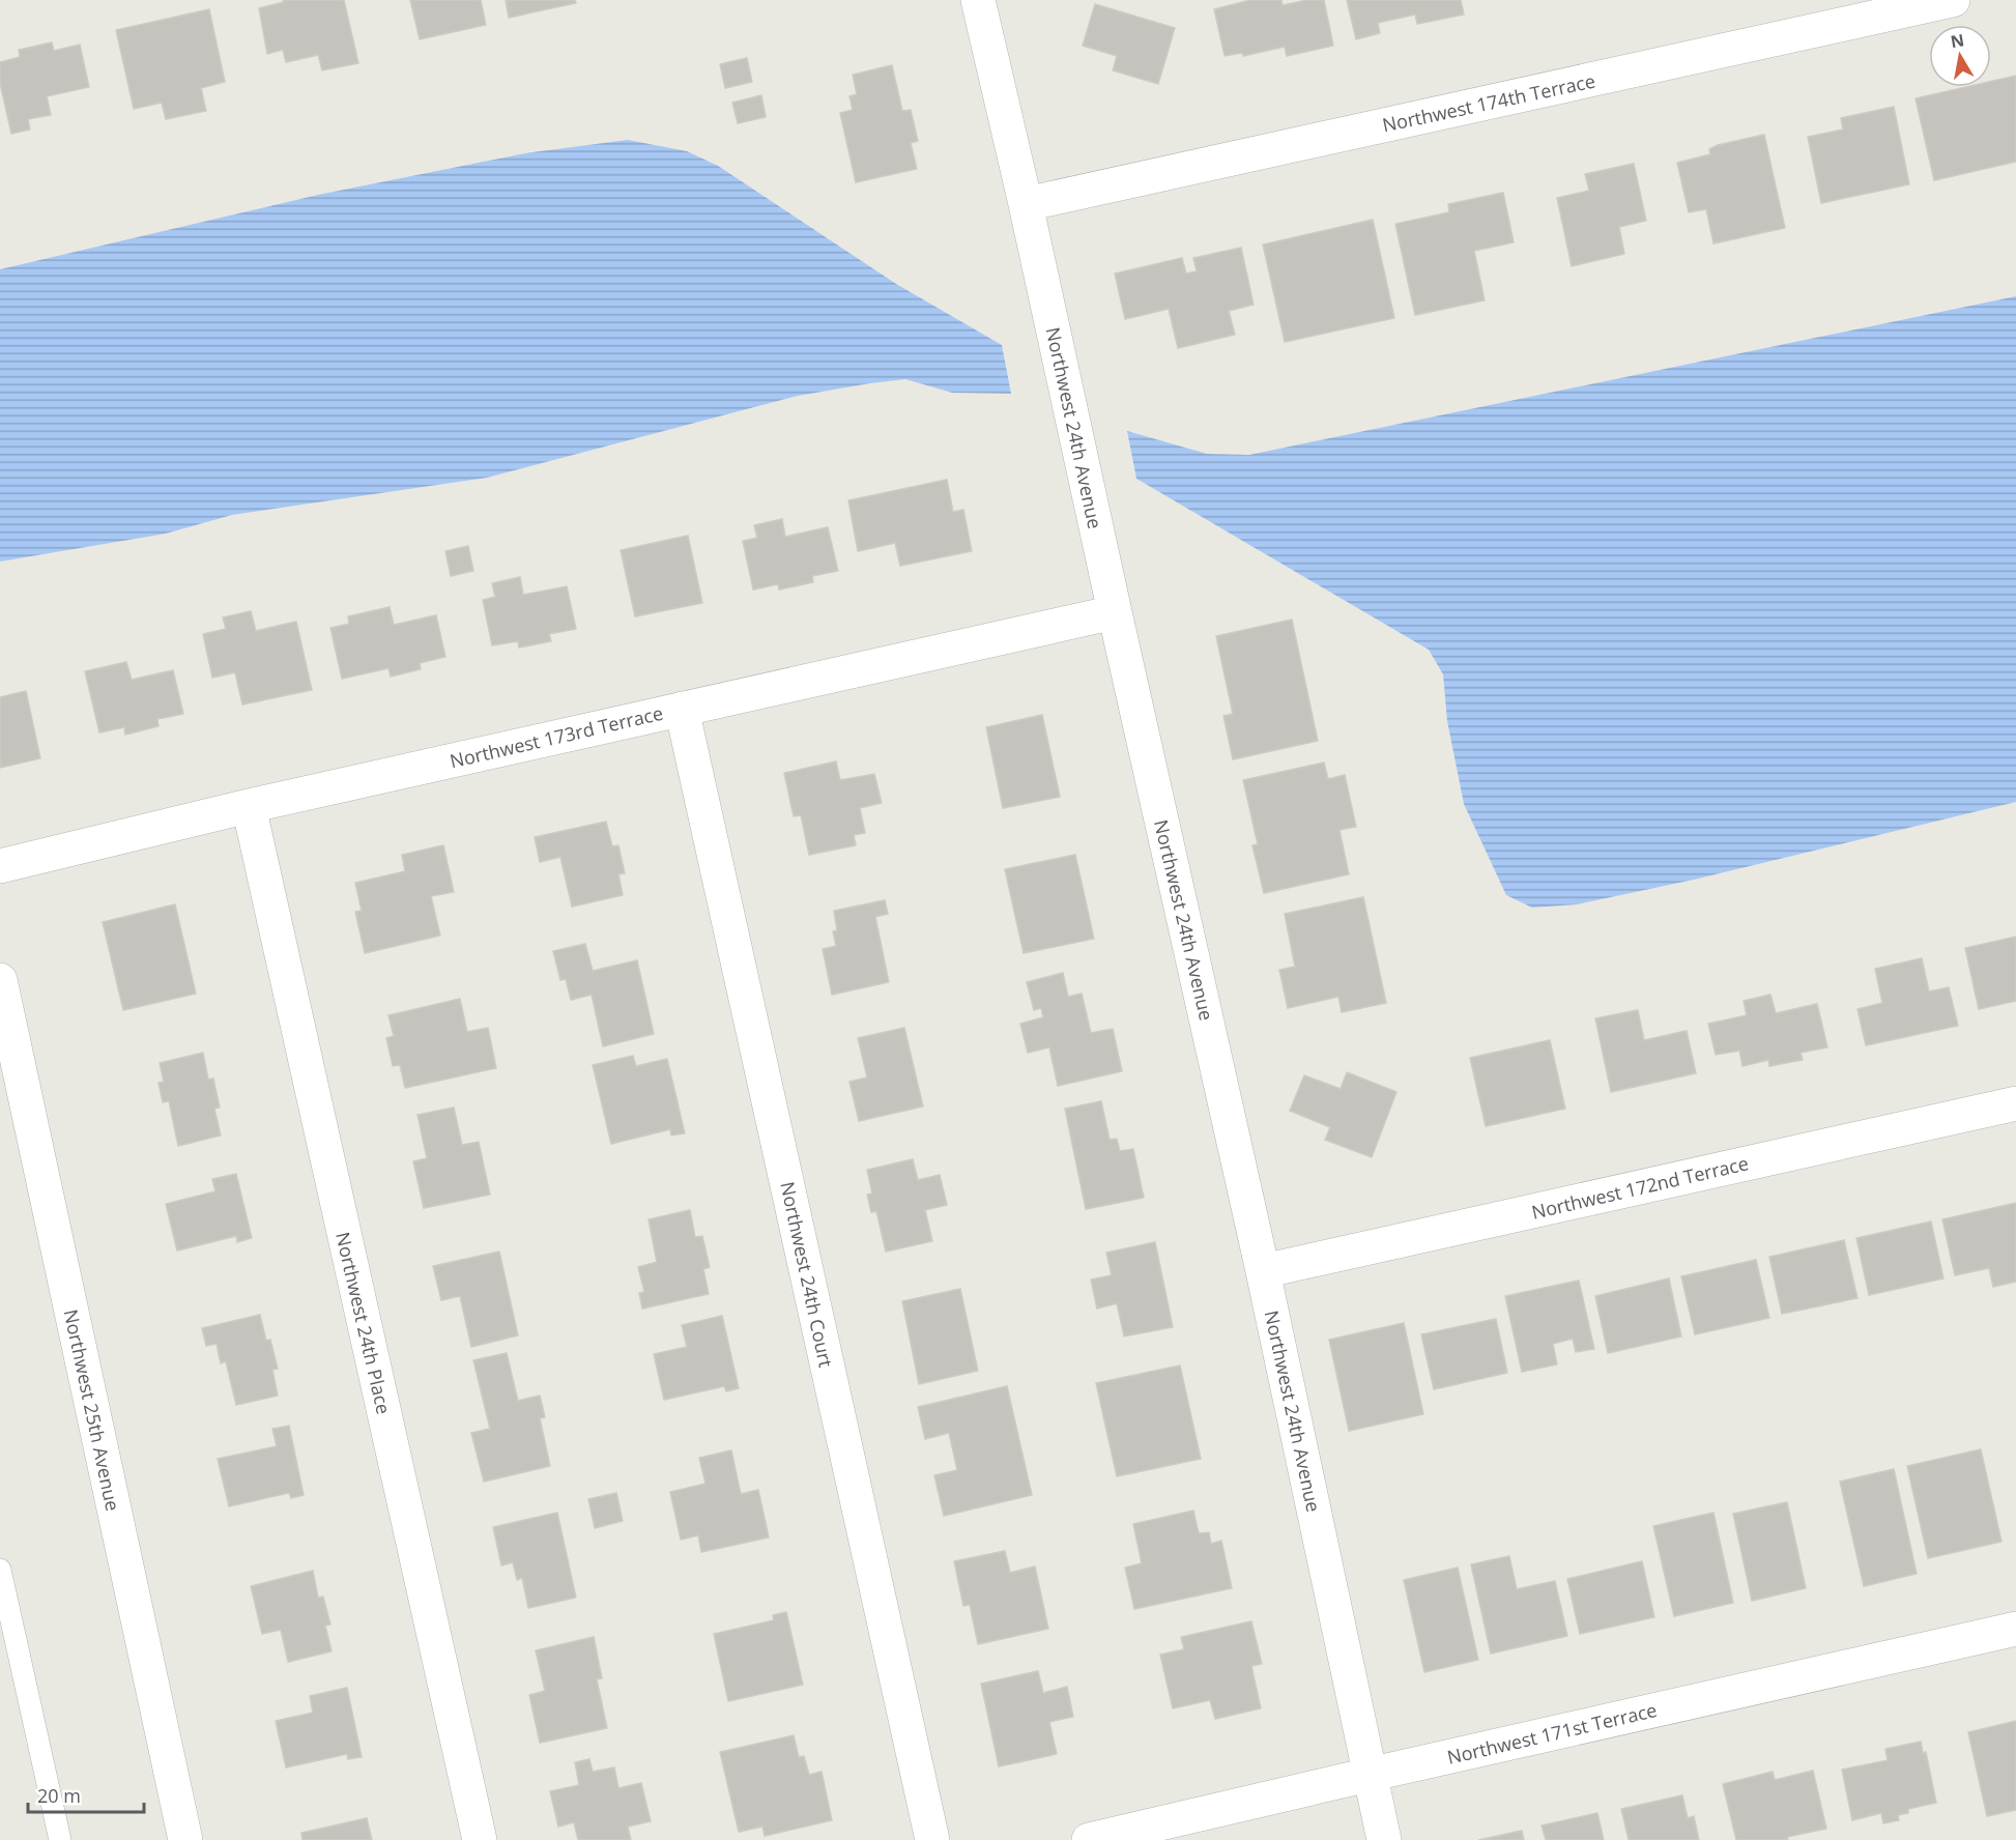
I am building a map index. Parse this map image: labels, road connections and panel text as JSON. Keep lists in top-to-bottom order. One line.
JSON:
{"streets":{"street":["Northwest 174th Terrace","Northwest 24th Avenue","Northwest 173rd Terrace","Northwest 172nd Terrace","Northwest 24th Court","Northwest 24th Place","Northwest 25th Avenue","Northwest 171st Terrace"]},"crossings":[["Northwest 174th Terrace","Northwest 24th Avenue"],["Northwest 24th Avenue","Northwest 173rd Terrace"],["Northwest 24th Avenue","Northwest 172nd Terrace"],["Northwest 24th Avenue","Northwest 171st Terrace"],["Northwest 173rd Terrace","Northwest 24th Court"],["Northwest 173rd Terrace","Northwest 24th Place"]],"scale_bar":"20 m","north":"top"}
